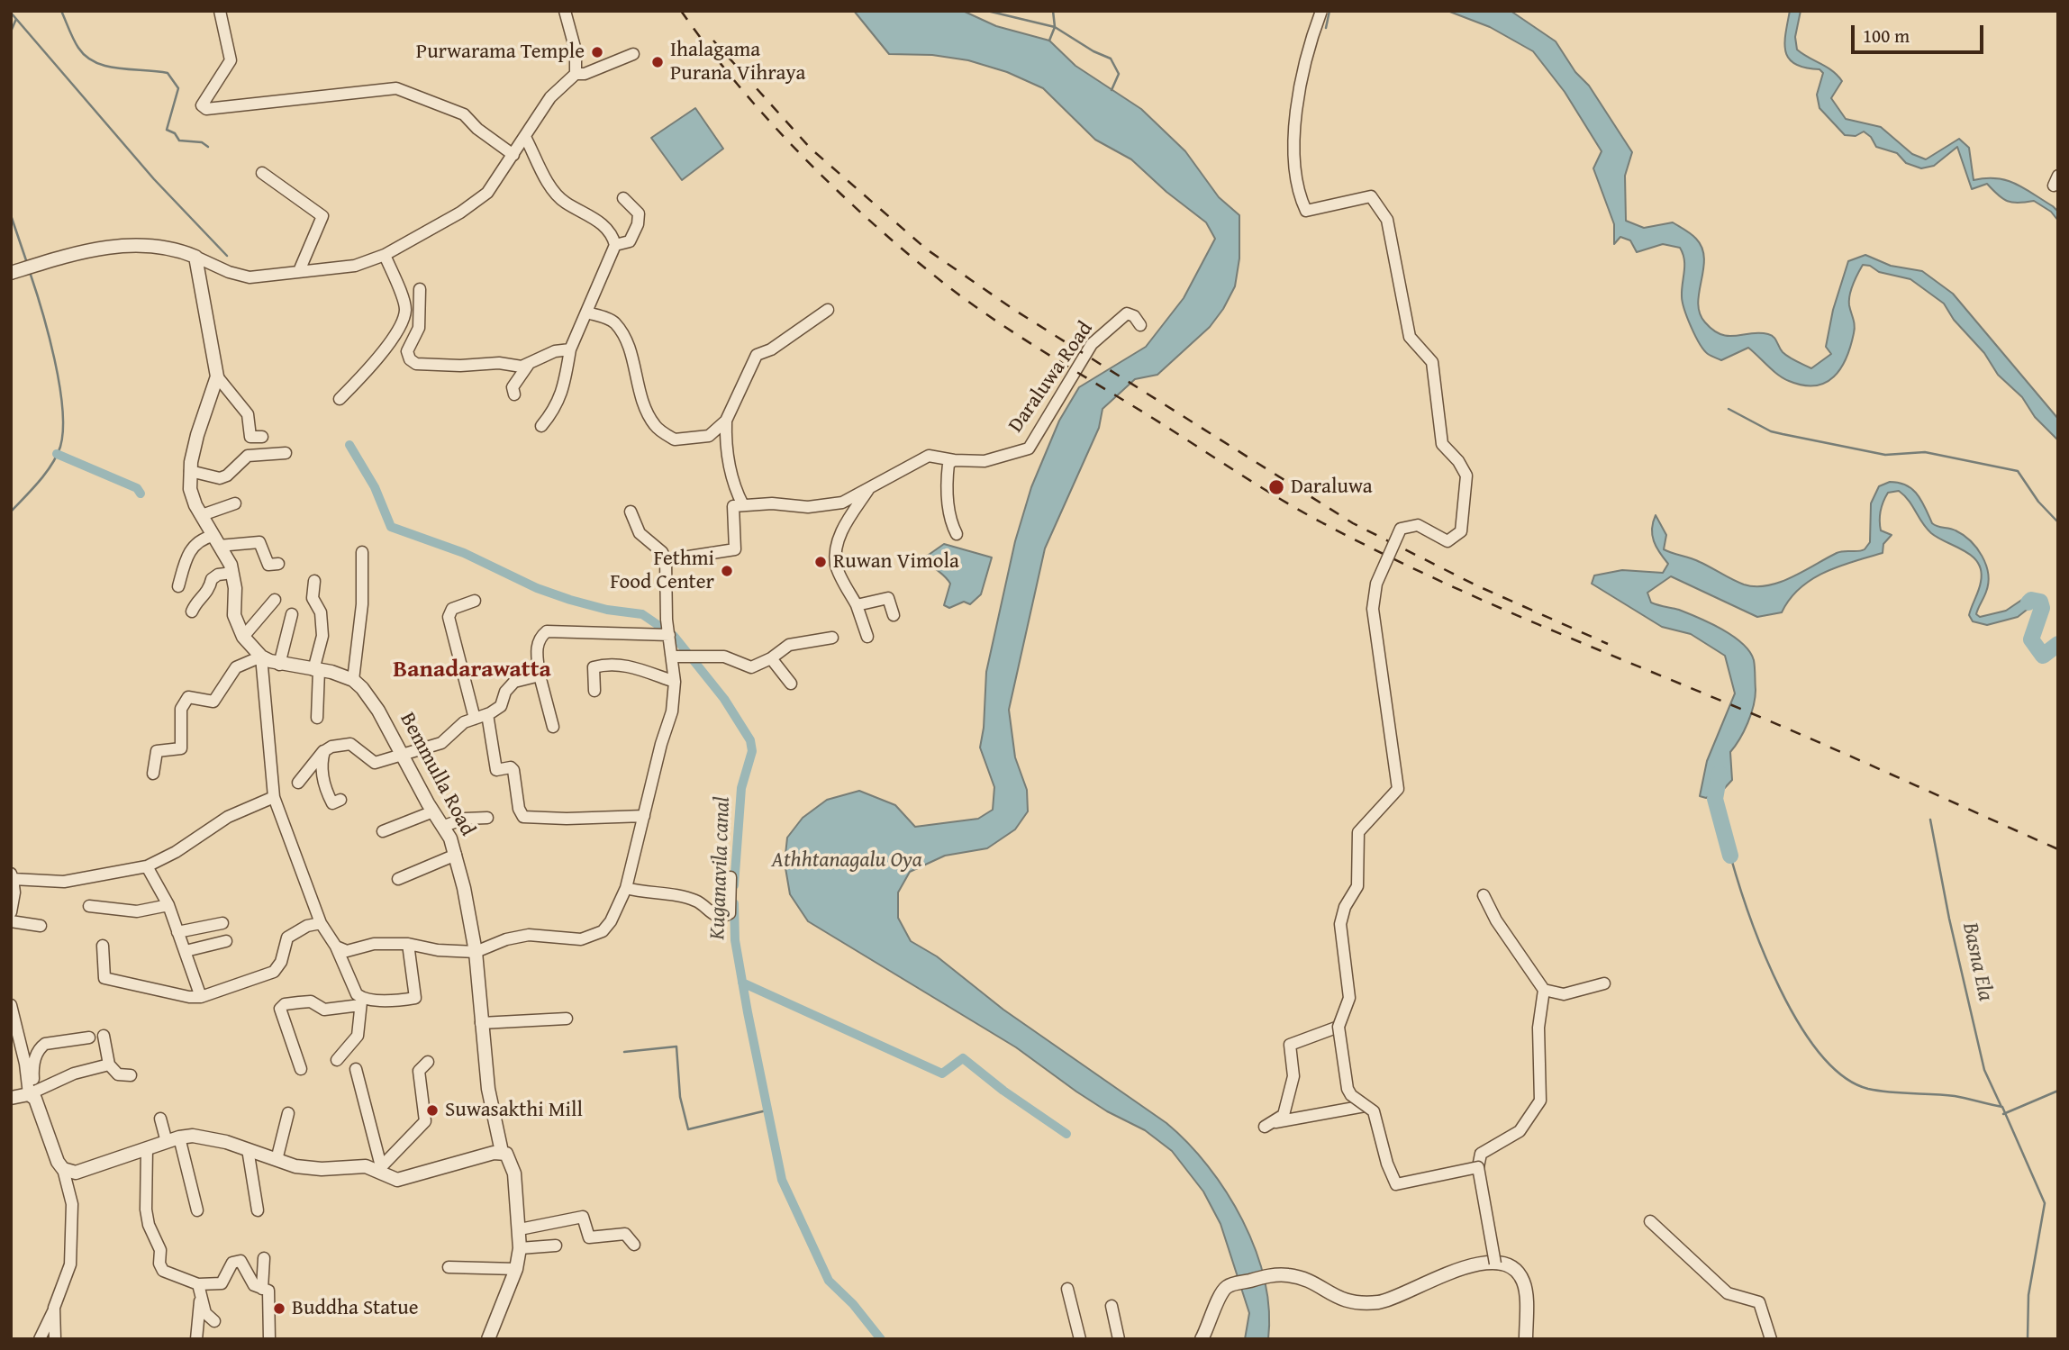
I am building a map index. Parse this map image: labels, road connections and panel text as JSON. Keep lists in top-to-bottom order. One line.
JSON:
{"streets":{"street":["Daraluwa Road","Bemmulla Road"]},"districts":["Banadarawatta"],"water":["Athhtanagalu Oya","Kuganavila canal","Basna Ela"],"places":["Purwarama Temple","Ihalagama Purana Vihraya","Daraluwa","Ruwan Vimola","Fethmi Food Center","Suwasakthi Mill","Buddha Statue"],"scale_bar":"100 m"}
